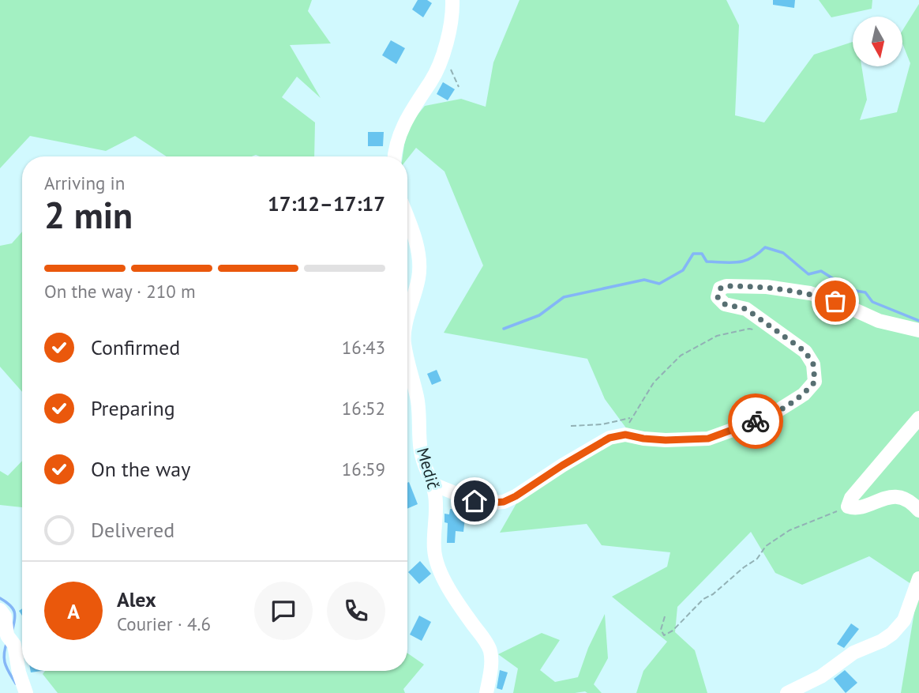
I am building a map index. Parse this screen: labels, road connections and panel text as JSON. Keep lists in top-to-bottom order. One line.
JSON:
{"streets":{"street":["Medič"]},"north":"bottom","page":{"heading":["2 min","Arriving in","17:12–17:17"],"panel":["Alex","Courier · 4.6"],"bar":"On the way · 210 m","list":[["Confirmed","16:43"],["Preparing","16:52"],["On the way","16:59"],"Delivered"],"round":"A"}}
